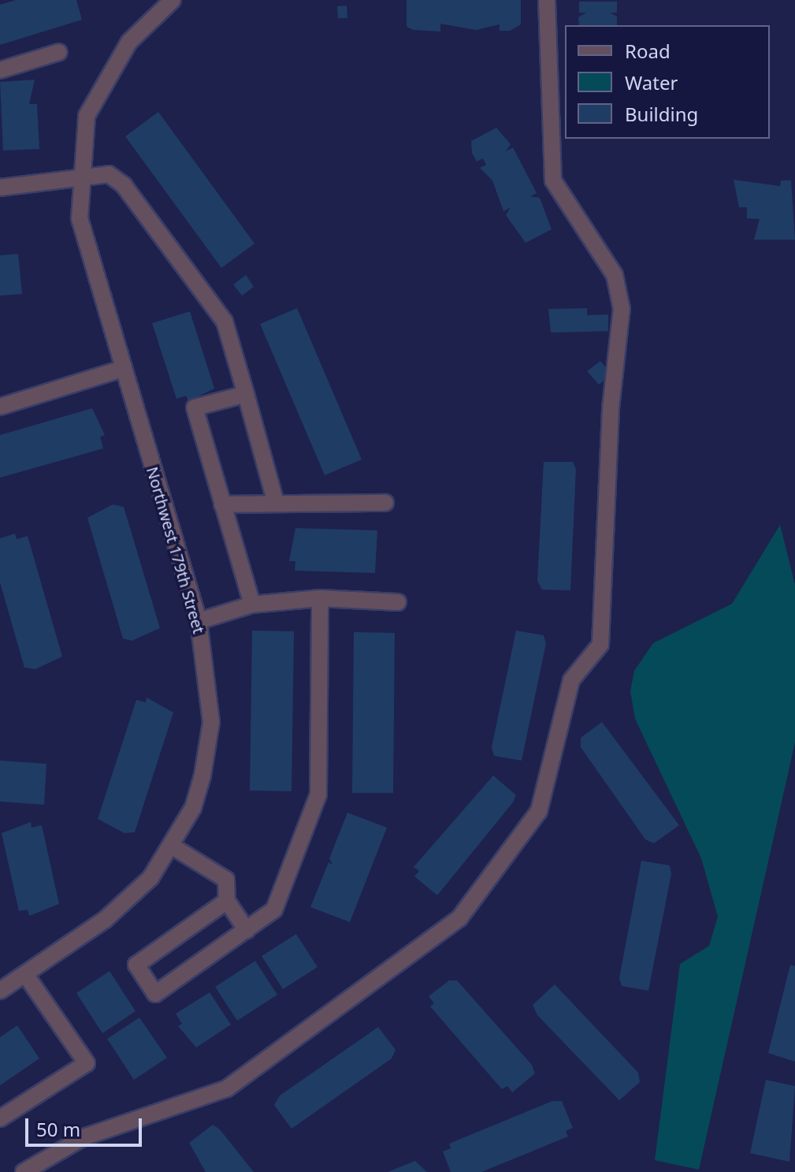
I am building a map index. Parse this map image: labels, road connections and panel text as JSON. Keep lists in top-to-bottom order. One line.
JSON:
{"streets":{"street":["Northwest 179th Street"]},"legend":["Road","Water","Building"],"scale_bar":"50 m"}
